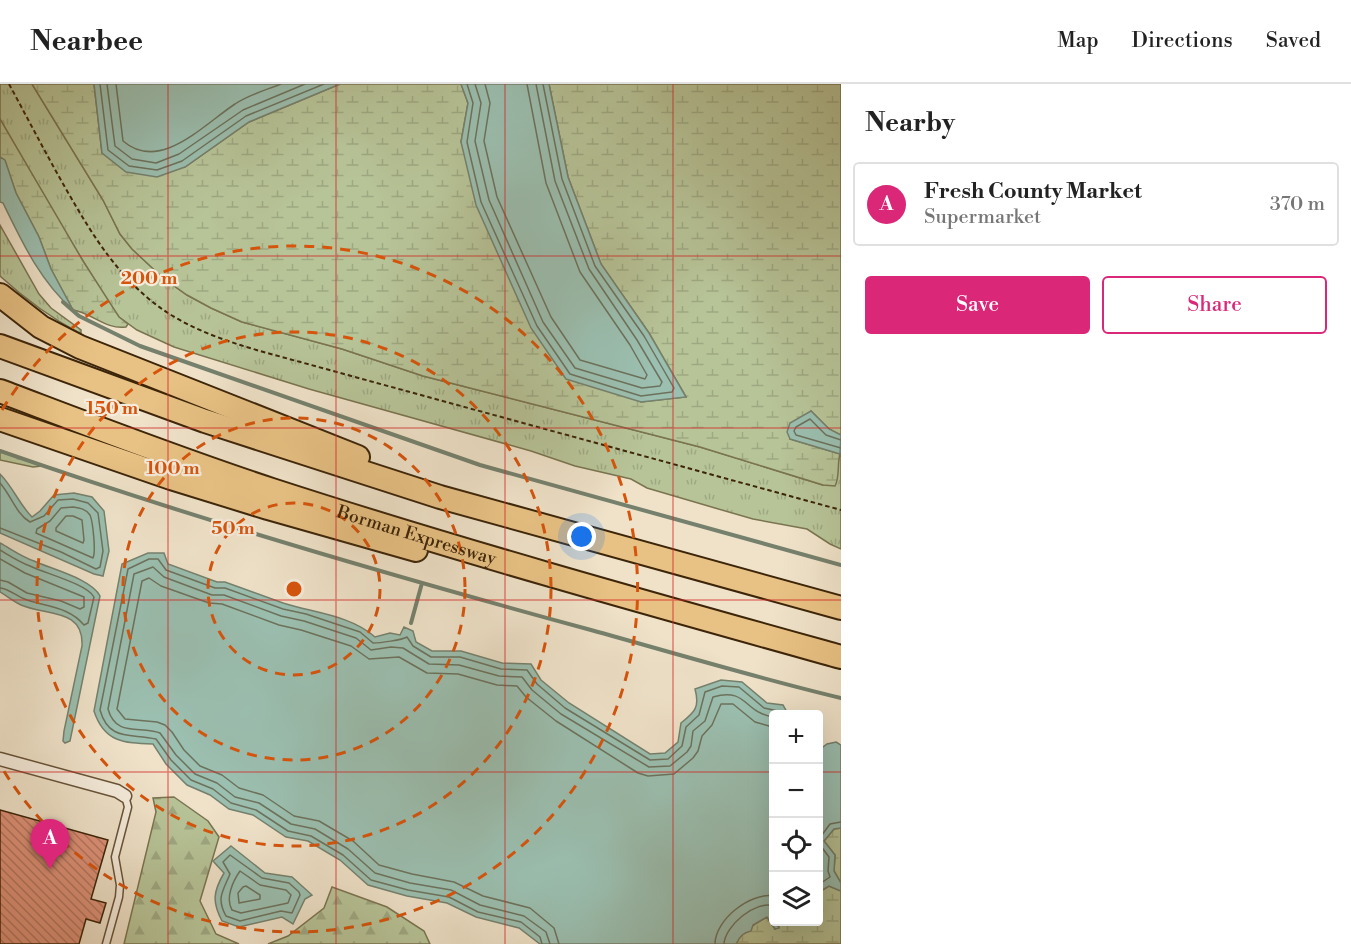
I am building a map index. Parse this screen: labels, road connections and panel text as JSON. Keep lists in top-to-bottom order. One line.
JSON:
{"streets":{"highway":["Borman Expressway"]},"page":{"header":"Nearbee","nav":["Map","Directions","Saved"],"heading":"Nearby","list":[{"mark":"A","name":"Fresh County Market","note":"Supermarket","value":"370 m"}],"buttons":["Save","Share"],"map_buttons":["+","−"],"pins":"A"},"rings":["200 m","150 m","100 m","50 m"]}
